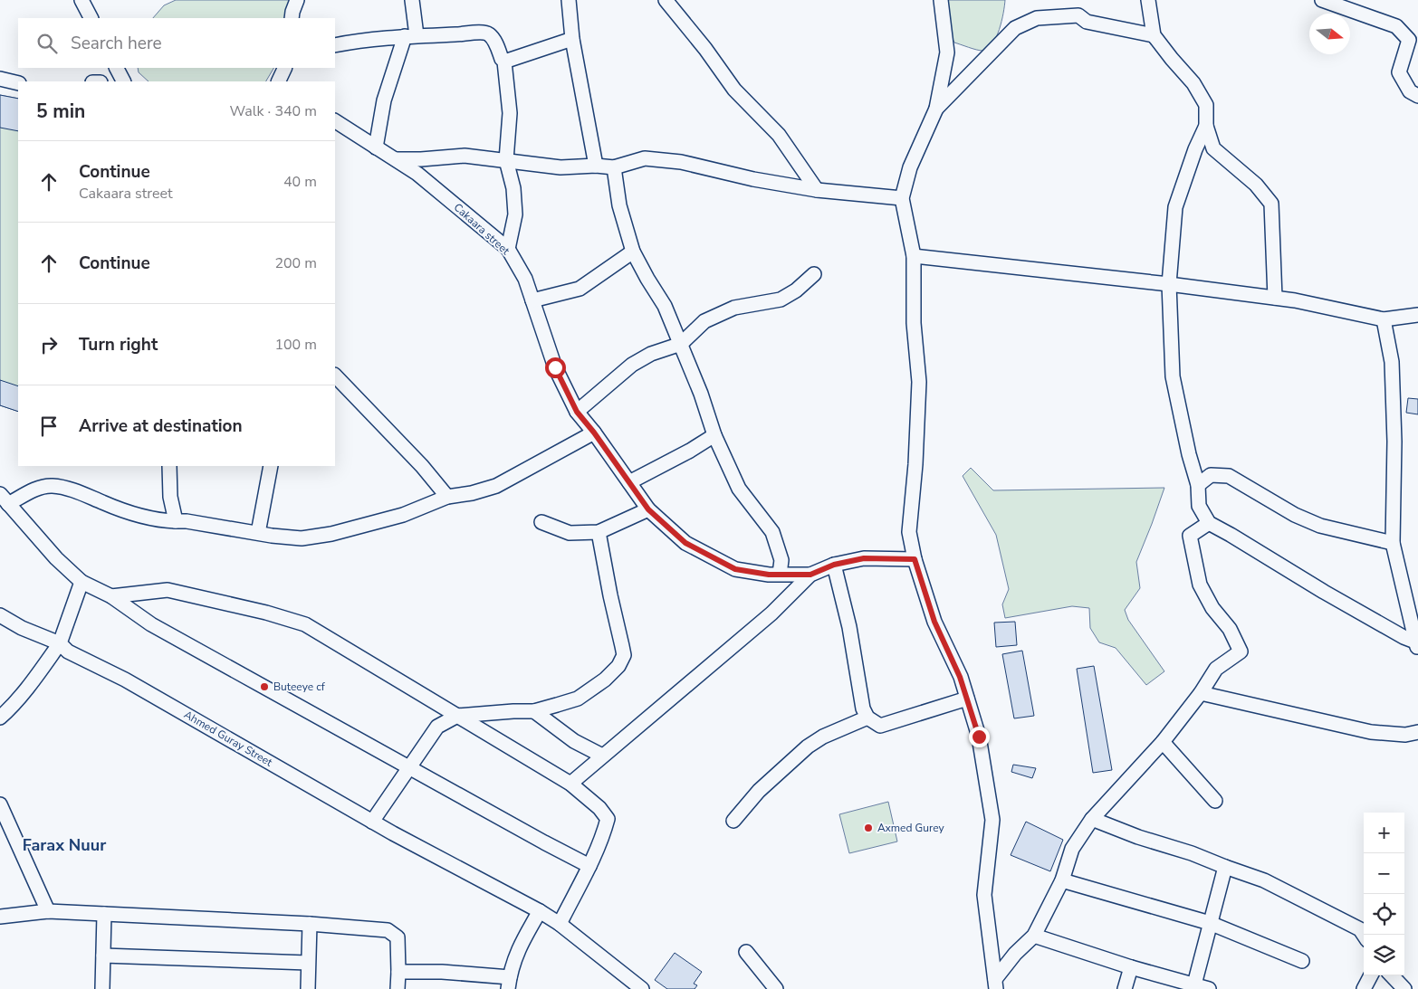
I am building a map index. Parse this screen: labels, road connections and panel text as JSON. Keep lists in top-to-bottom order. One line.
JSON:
{"streets":{"street":["Cakaara street","Ahmed Guray Street"]},"districts":["Farax Nuur"],"places":["Buteeye cf","Axmed Gurey"],"north":"right","page":{"search":"Search here","heading":["5 min","Walk · 340 m"],"list":[["Continue","Cakaara street","40 m"],["Continue","200 m"],["Turn right","100 m"],"Arrive at destination"],"map_buttons":["+","−"]}}
